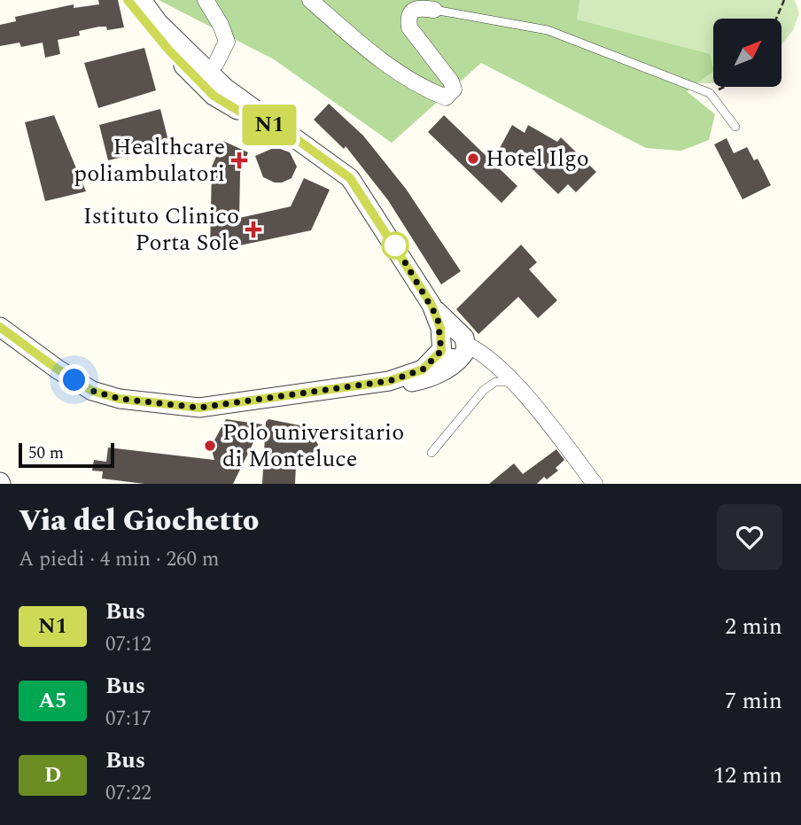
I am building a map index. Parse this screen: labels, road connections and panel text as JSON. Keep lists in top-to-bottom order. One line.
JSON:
{"places":{"other":["Hotel Ilgo","Polo universitario di Monteluce"],"health":["Healthcare poliambulatori","Istituto Clinico Porta Sole"]},"lines":["bus line N1"],"scale_bar":"50 m","north":"top right","page":{"on_map":"N1","scale":"50 m","heading":["Via del Giochetto","A piedi · 4 min · 260 m"],"list":[{"mark":"N1","name":"Bus","note":"07:12","value":"2 min"},{"mark":"A5","name":"Bus","note":"07:17","value":"7 min"},{"mark":"D","name":"Bus","note":"07:22","value":"12 min"}]}}
